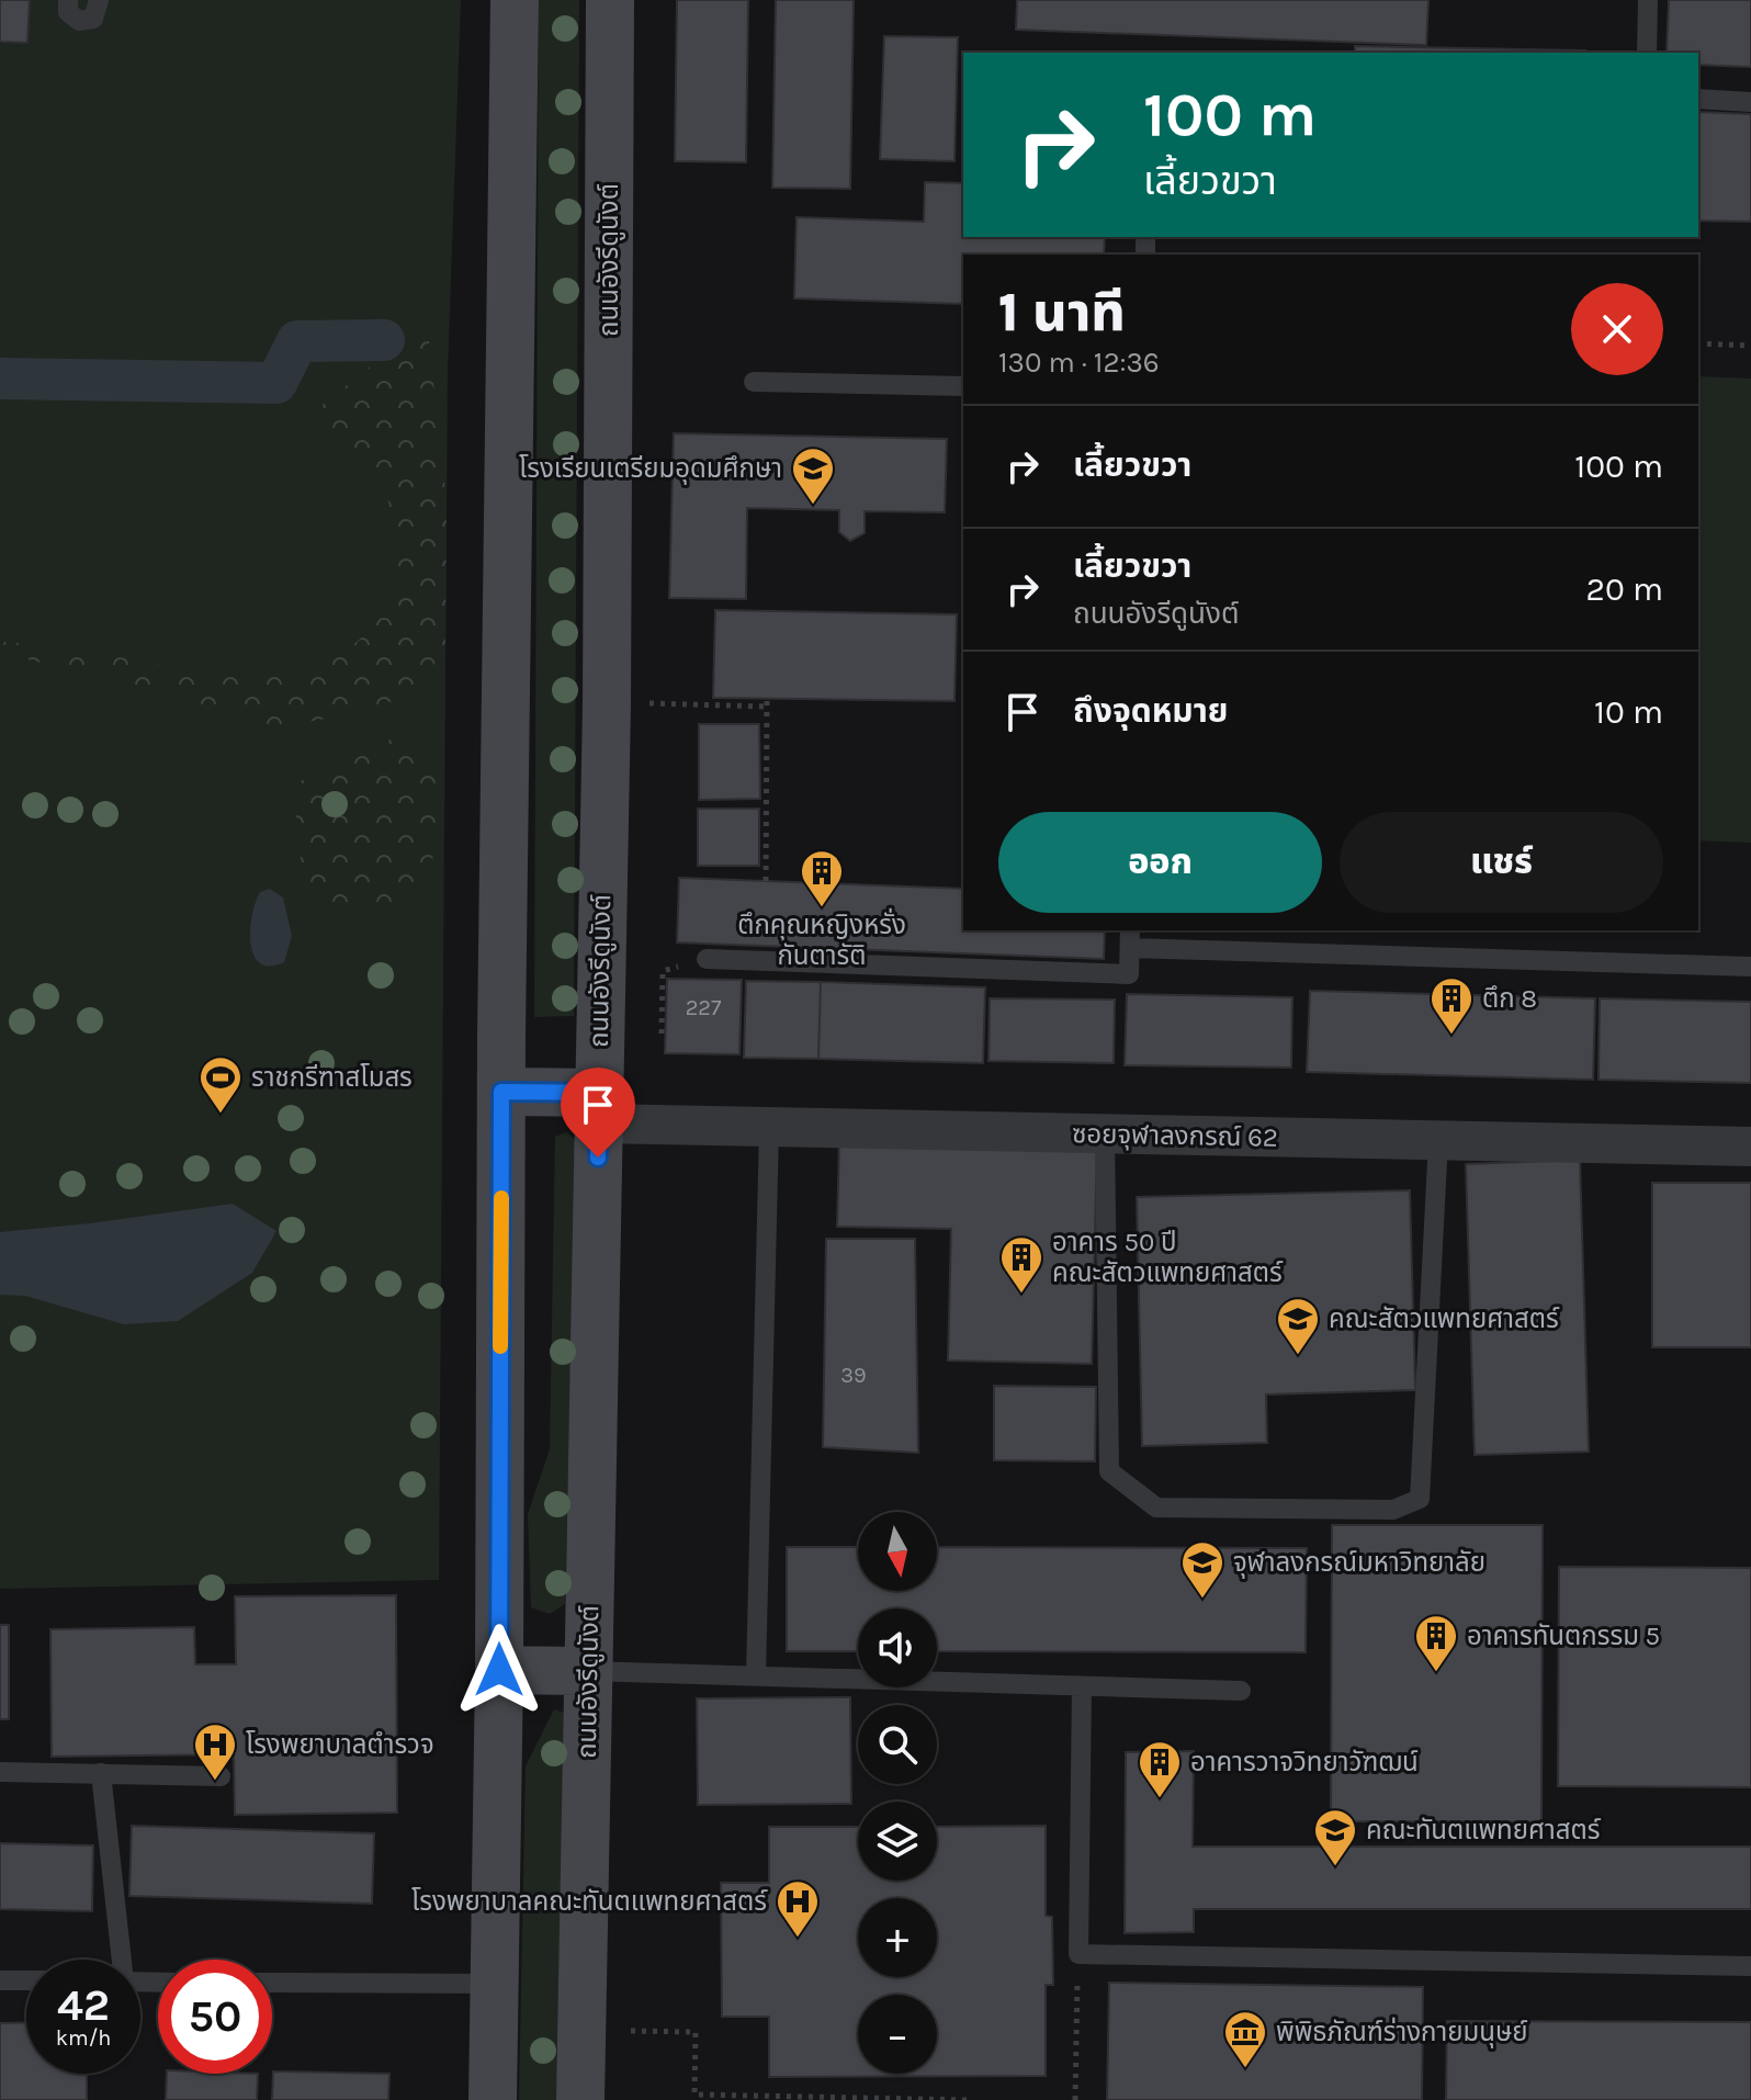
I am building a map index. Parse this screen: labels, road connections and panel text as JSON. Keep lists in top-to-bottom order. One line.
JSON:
{"streets":{"main road":["ถนนอังรีดูนังต์"],"street":["ซอยจุฬาลงกรณ์ 62"]},"crossings":[["ถนนอังรีดูนังต์","ซอยจุฬาลงกรณ์ 62"]],"places":{"school or university":["โรงเรียนเตรียมอุดมศึกษา","คณะสัตวแพทยศาสตร์","จุฬาลงกรณ์มหาวิทยาลัย","คณะทันตแพทยศาสตร์"],"building":["ตึกคุณหญิงหรั่ง กันตารัติ","ตึก 8","อาคาร 50 ปี คณะสัตวแพทยศาสตร์","อาคารทันตกรรม 5","อาคารวาจวิทยาวัฑฒน์"],"sports":["ราชกรีฑาสโมสร"],"hospital":["โรงพยาบาลตำรวจ","โรงพยาบาลคณะทันตแพทยศาสตร์"],"museum":["พิพิธภัณฑ์ร่างกายมนุษย์"]},"house_numbers":["227","39"],"north":"bottom","page":{"turn":["100 m","เลี้ยวขวา"],"heading":["1 นาที","130 m · 12:36"],"list":[{"name":"เลี้ยวขวา","value":"100 m"},{"name":"เลี้ยวขวา","note":"ถนนอังรีดูนังต์","value":"20 m"},{"name":"ถึงจุดหมาย","value":"10 m"}],"buttons":["ออก","แชร์"],"map_buttons":["+","−"],"speed":"42 km/h","limit":"50"}}
